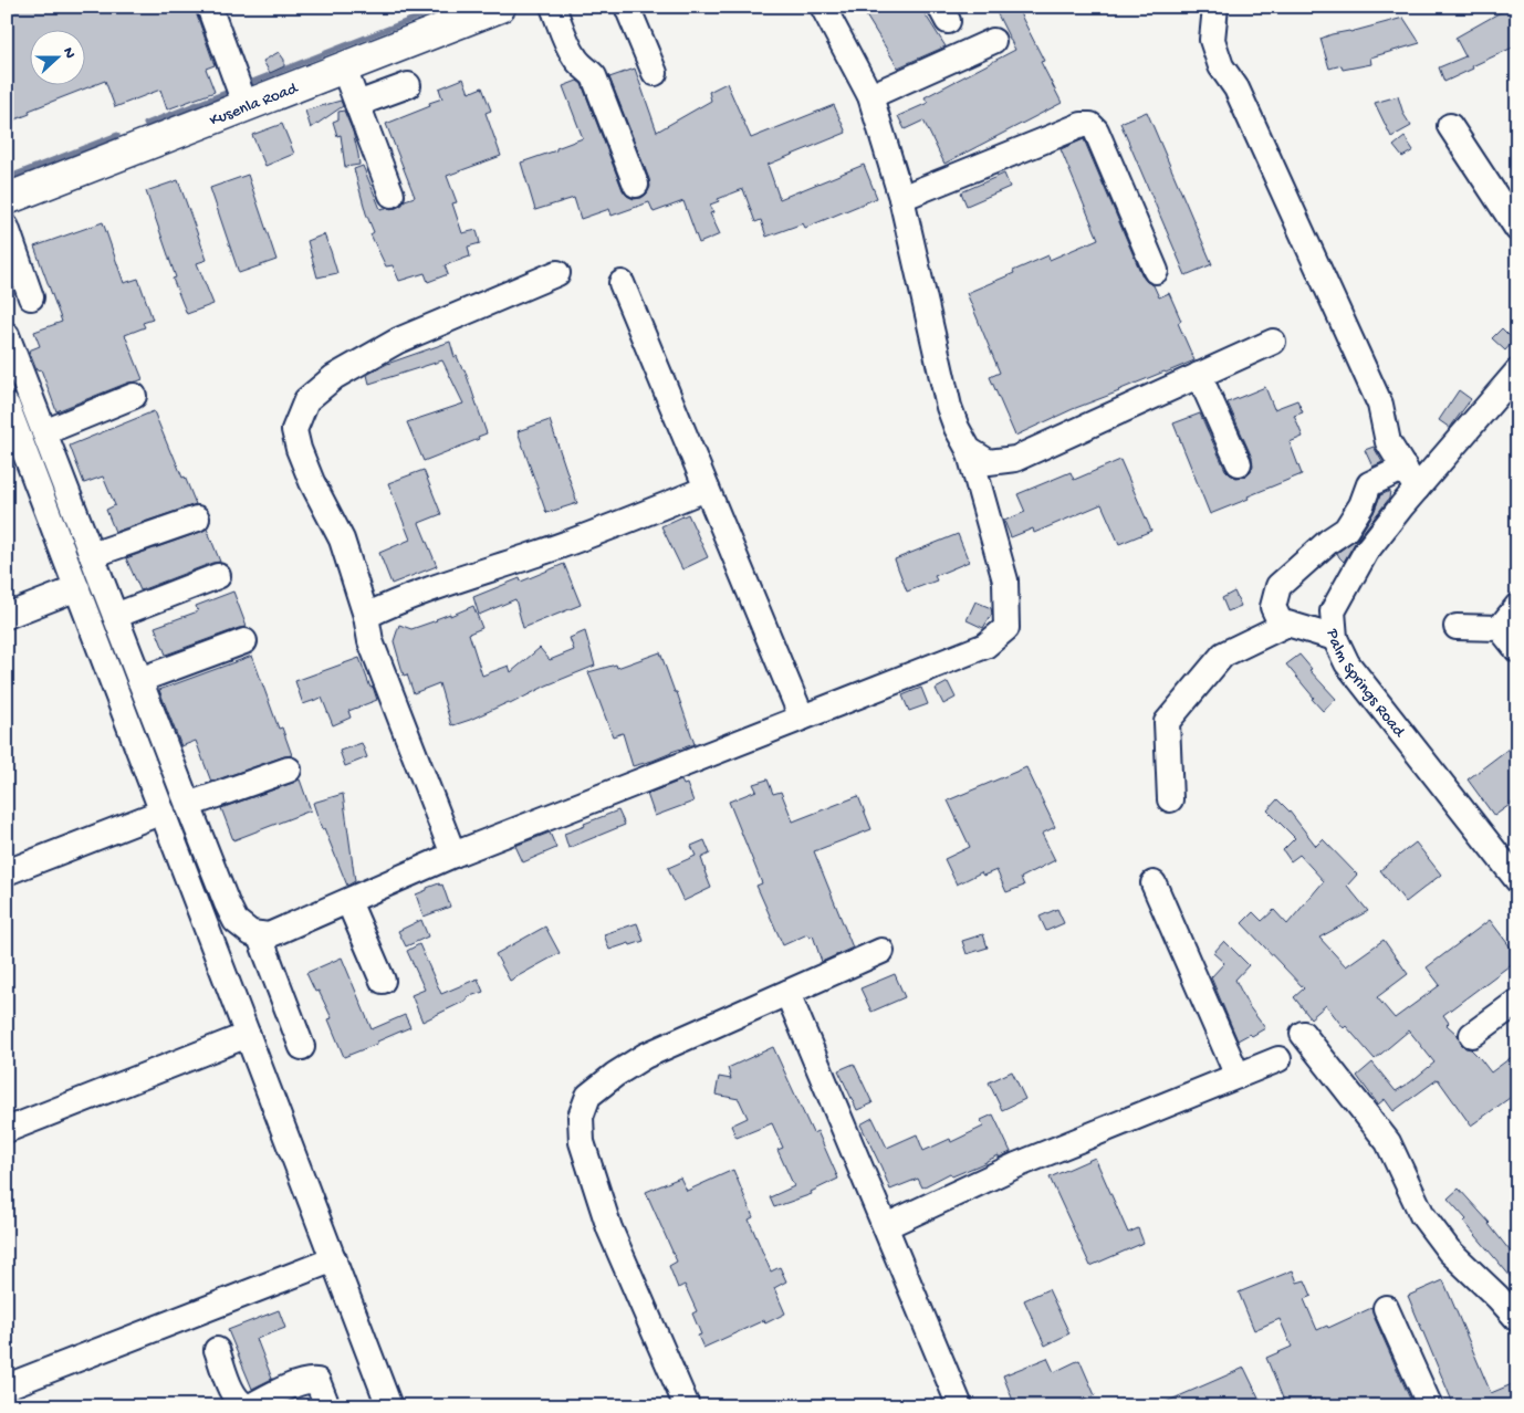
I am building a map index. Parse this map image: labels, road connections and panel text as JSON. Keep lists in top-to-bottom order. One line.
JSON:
{"streets":{"main road":["Kusenla Road"],"street":["Palm Springs Road"]},"north":"right"}
